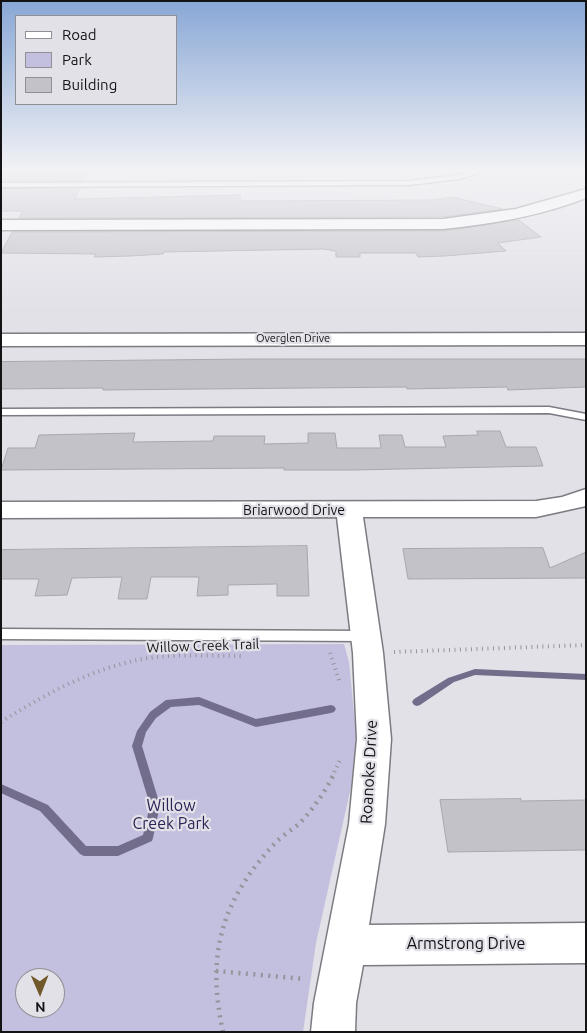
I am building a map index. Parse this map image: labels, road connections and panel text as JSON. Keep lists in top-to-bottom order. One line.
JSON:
{"streets":{"street":["Overglen Drive","Briarwood Drive","Roanoke Drive","Armstrong Drive"],"path":["Willow Creek Trail"]},"crossings":[["Briarwood Drive","Roanoke Drive"],["Roanoke Drive","Armstrong Drive"]],"parks":["Willow Creek Park"],"legend":["Road","Park","Building"],"north":"bottom"}
